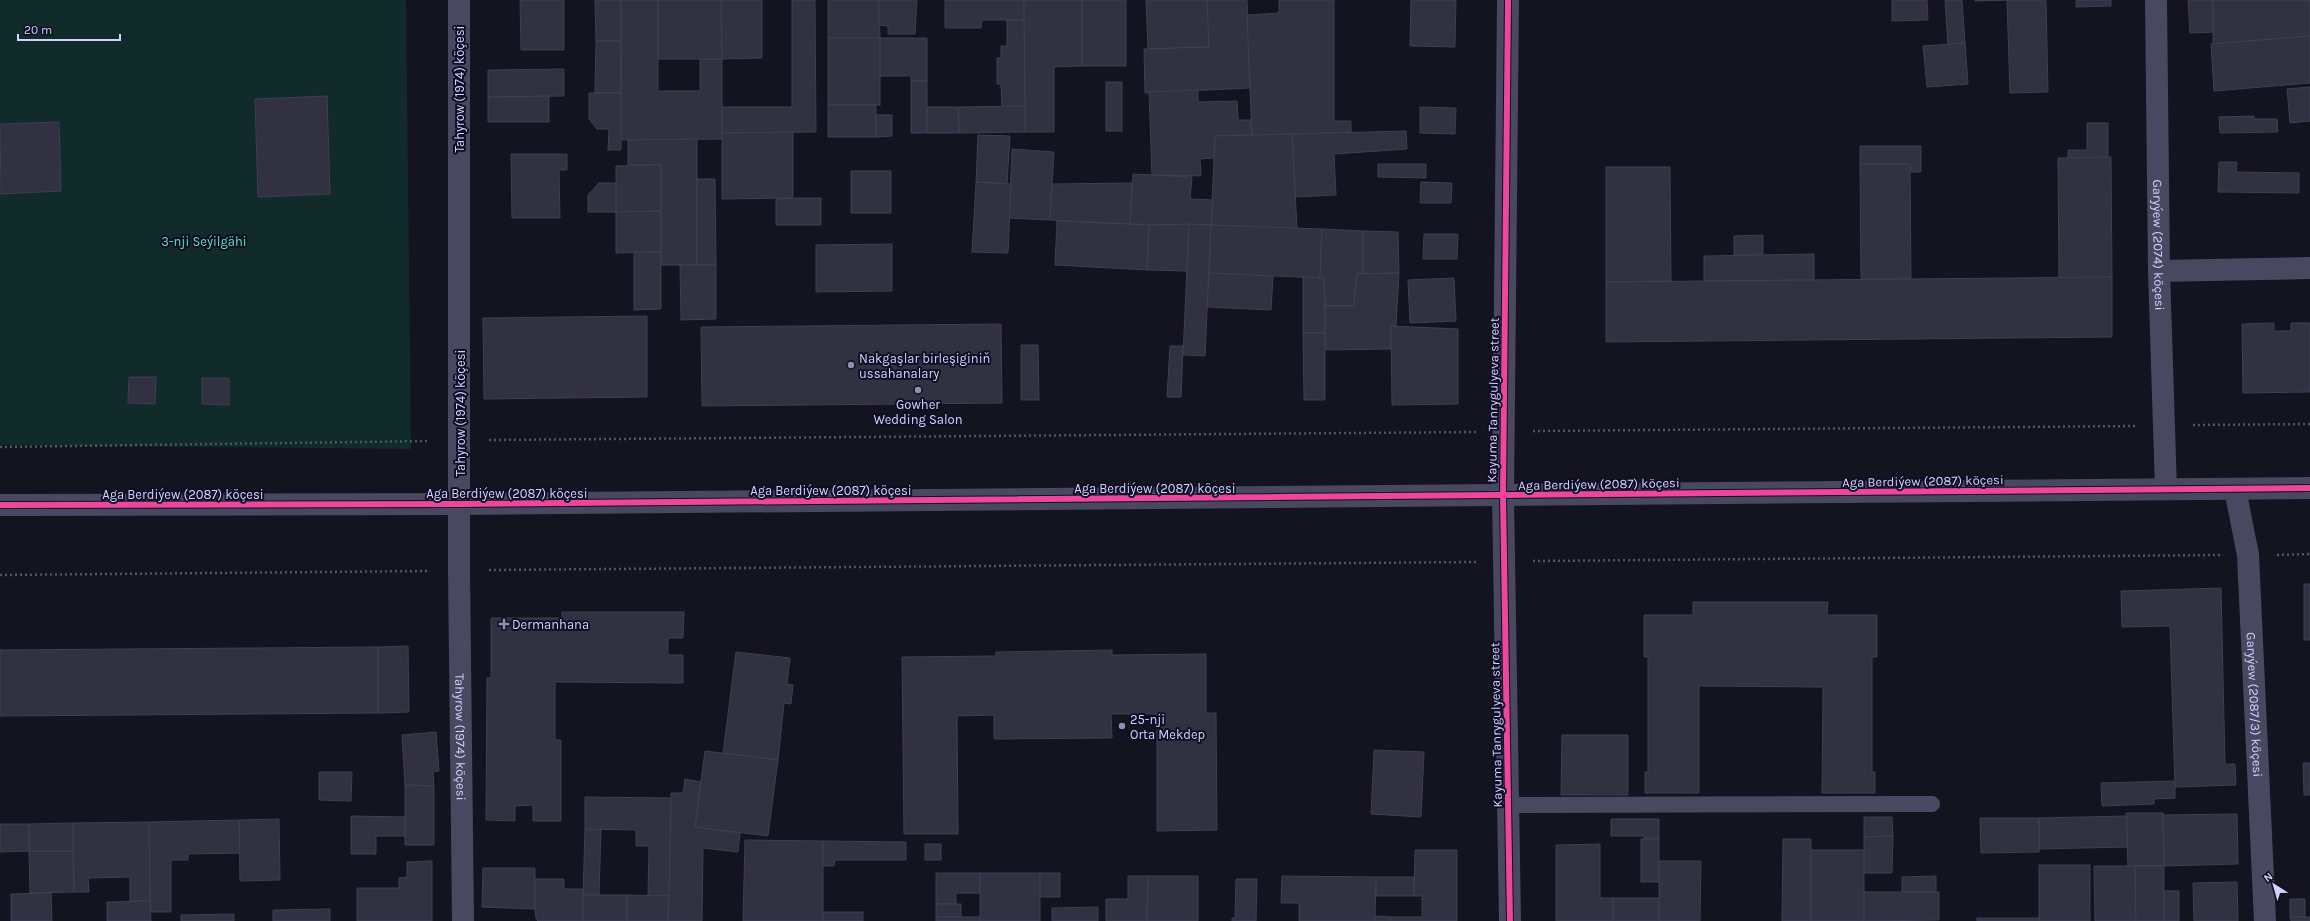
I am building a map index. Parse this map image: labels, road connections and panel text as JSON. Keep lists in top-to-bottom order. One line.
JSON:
{"streets":{"street":["Tahyrow (1974) köçesi","Garyýew (2074) köçesi","Kayuma Tanrygulyeva street","Aga Berdiýew (2087) köçesi","Garyýew (2087/3) köçesi"]},"crossings":[["Tahyrow (1974) köçesi","Aga Berdiýew (2087) köçesi"],["Garyýew (2074) köçesi","Aga Berdiýew (2087) köçesi"],["Kayuma Tanrygulyeva street","Aga Berdiýew (2087) köçesi"],["Aga Berdiýew (2087) köçesi","Garyýew (2087/3) köçesi"]],"parks":["3-nji Seýilgähi"],"places":{"other":["Nakgaşlar birleşiginiň ussahanalary","Gowher Wedding Salon","25-nji Orta Mekdep"],"health":["Dermanhana"]},"scale_bar":"20 m","north":"top left"}
